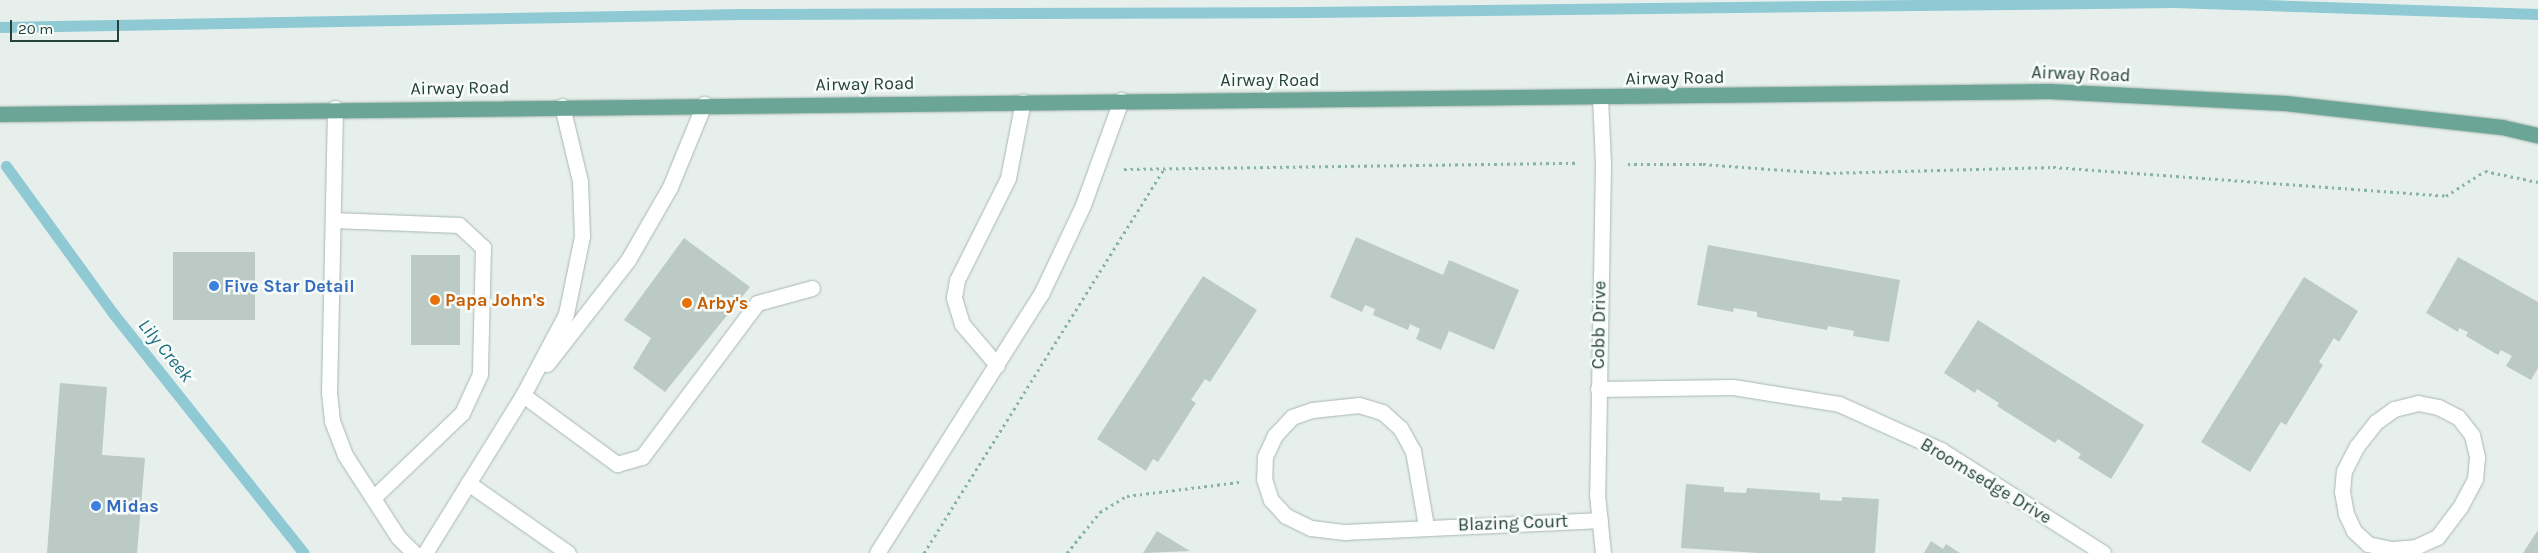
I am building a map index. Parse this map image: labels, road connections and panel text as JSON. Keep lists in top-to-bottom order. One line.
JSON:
{"streets":{"main road":["Airway Road"],"street":["Cobb Drive","Broomsedge Drive","Blazing Court"]},"crossings":[["Airway Road","Cobb Drive"],["Cobb Drive","Broomsedge Drive"],["Cobb Drive","Blazing Court"]],"water":["Lily Creek"],"places":["Five Star Detail","Papa John's","Arby's","Midas"],"scale_bar":"20 m"}
